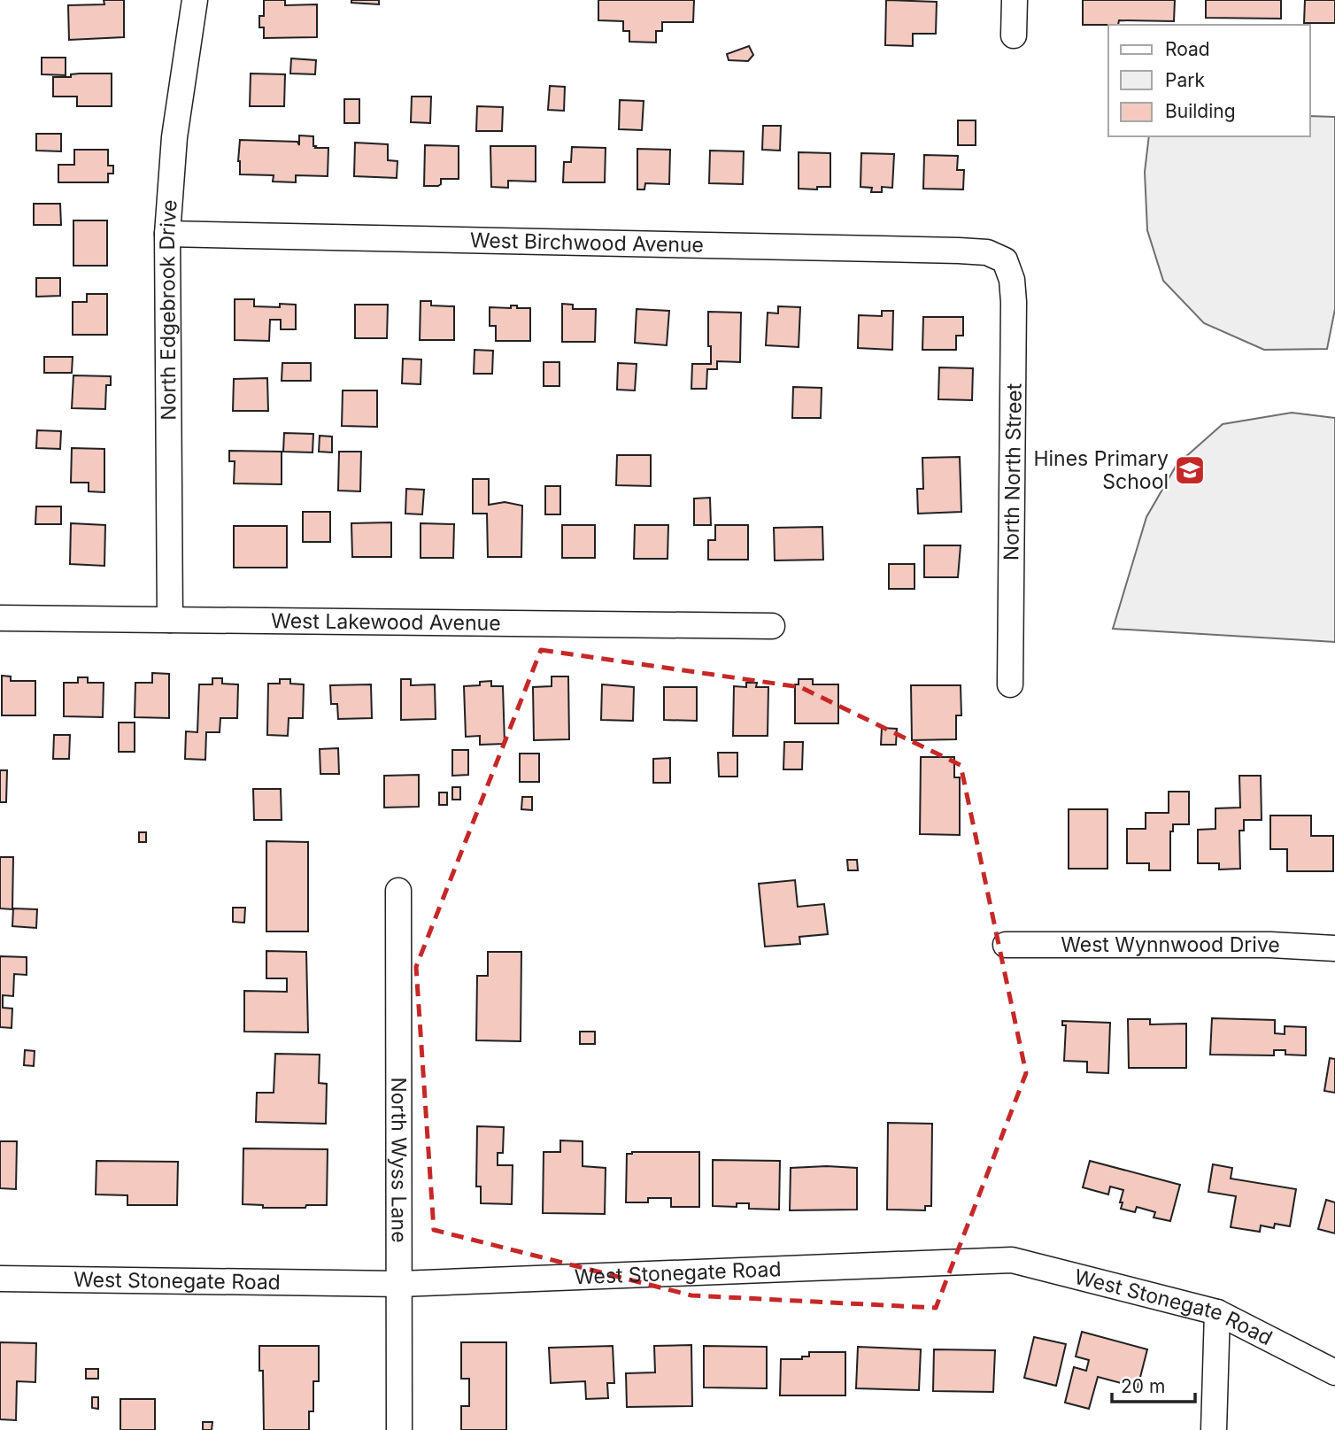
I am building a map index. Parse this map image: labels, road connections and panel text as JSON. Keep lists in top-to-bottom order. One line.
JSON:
{"streets":{"street":["West Birchwood Avenue","North Edgebrook Drive","North North Street","West Lakewood Avenue","West Wynnwood Drive","North Wyss Lane","West Stonegate Road"]},"crossings":[["West Birchwood Avenue","North Edgebrook Drive"],["West Birchwood Avenue","North North Street"],["North Edgebrook Drive","West Lakewood Avenue"],["North Wyss Lane","West Stonegate Road"]],"places":{"school or university":["Hines Primary School"]},"legend":["Road","Park","Building"],"scale_bar":"20 m"}
